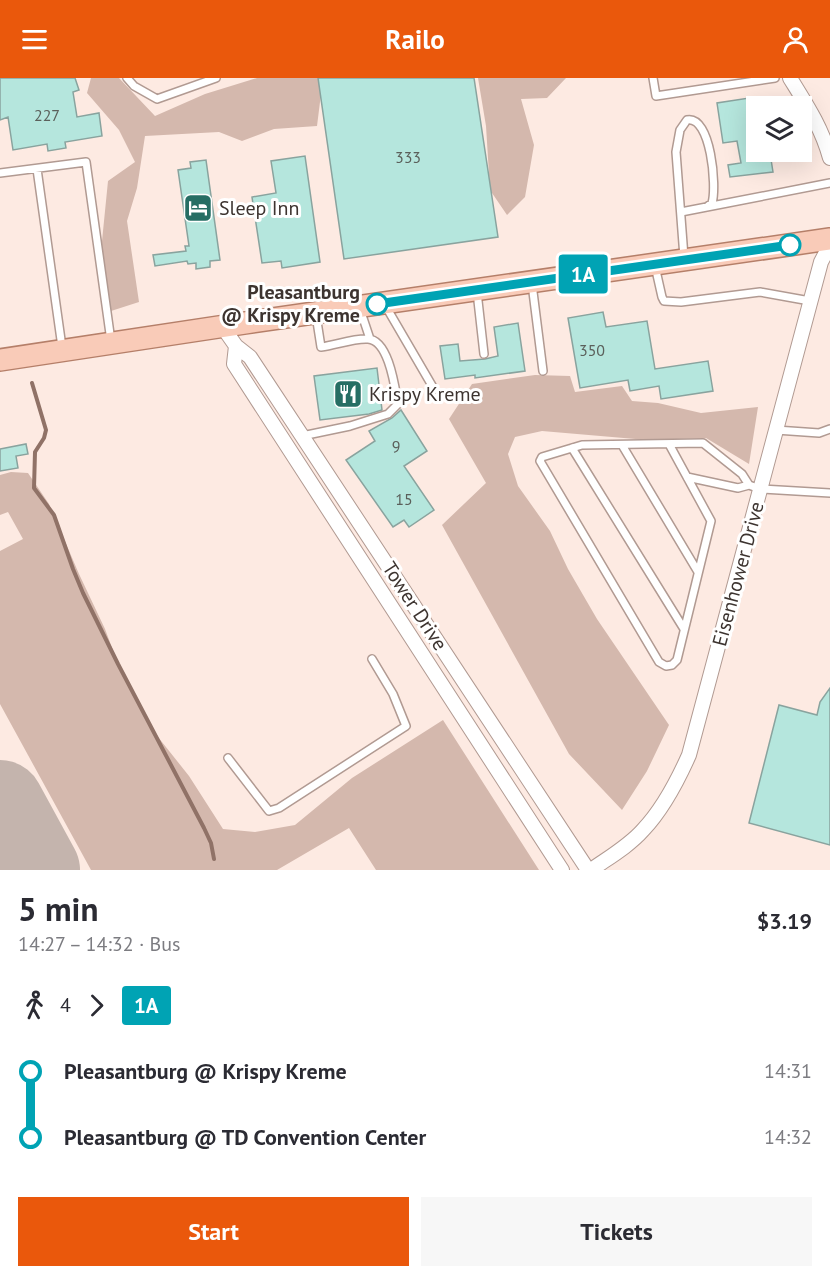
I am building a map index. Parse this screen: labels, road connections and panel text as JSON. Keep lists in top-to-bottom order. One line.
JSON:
{"streets":{"street":["Eisenhower Drive","Tower Drive"]},"crossings":[["Eisenhower Drive","Tower Drive"]],"places":{"hotel":["Sleep Inn"],"other":["Pleasantburg @ Krispy Kreme"],"restaurant":["Krispy Kreme"]},"lines":["bus line 1A"],"house_numbers":["227","333","350","9","15"],"page":{"header":"Railo","on_map":"1A","heading":["5 min","14:27 – 14:32 · Bus","$3.19"],"legs":["4","1A"],"list":[{"name":"Pleasantburg @ Krispy Kreme","value":"14:31"},{"name":"Pleasantburg @ TD Convention Center","value":"14:32"}],"buttons":["Start","Tickets"]}}
